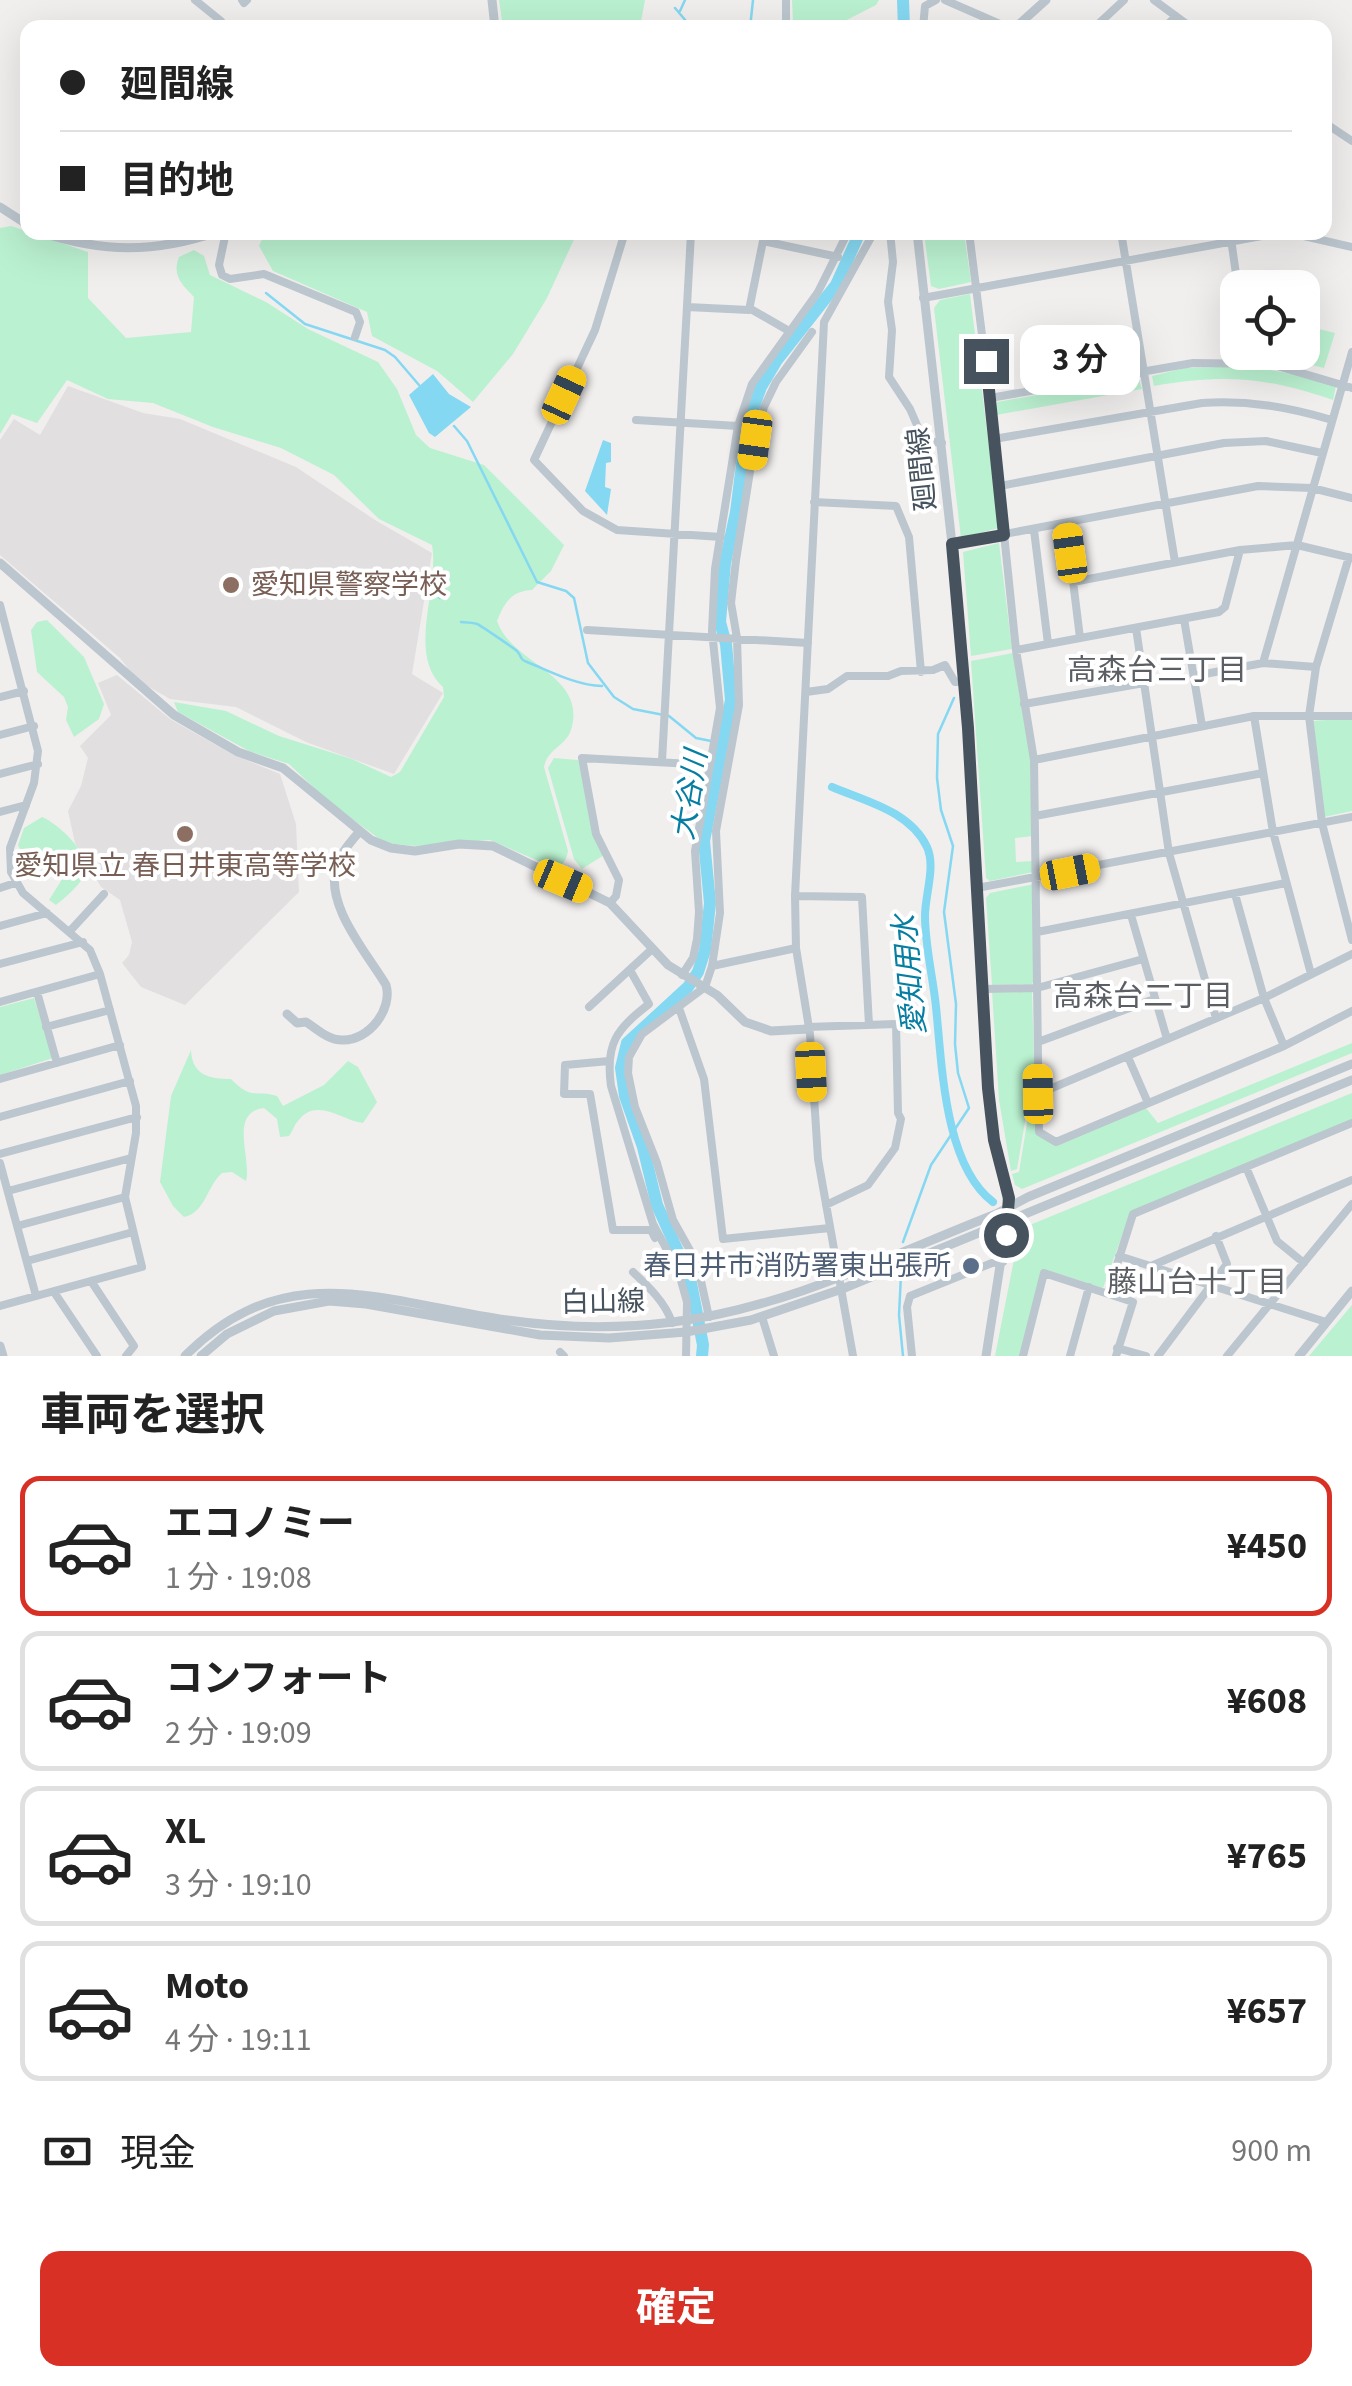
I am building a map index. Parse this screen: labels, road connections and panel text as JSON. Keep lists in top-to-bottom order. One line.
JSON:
{"streets":{"street":["廻間線","白山線"]},"crossings":[["廻間線","白山線"]],"districts":["高森台三丁目","高森台二丁目","藤山台十丁目"],"water":["大谷川","愛知用水"],"places":["愛知県警察学校","愛知県立 春日井東高等学校","春日井市消防署東出張所"],"page":{"banner":["廻間線","目的地"],"bubble":"3 分","heading":"車両を選択","list":[{"name":"エコノミー","note":"1 分 · 19:08","value":"¥450"},{"name":"コンフォート","note":"2 分 · 19:09","value":"¥608"},{"name":"XL","note":"3 分 · 19:10","value":"¥765"},{"name":"Moto","note":"4 分 · 19:11","value":"¥657"}],"pay":["現金","900 m"],"buttons":"確定"}}
